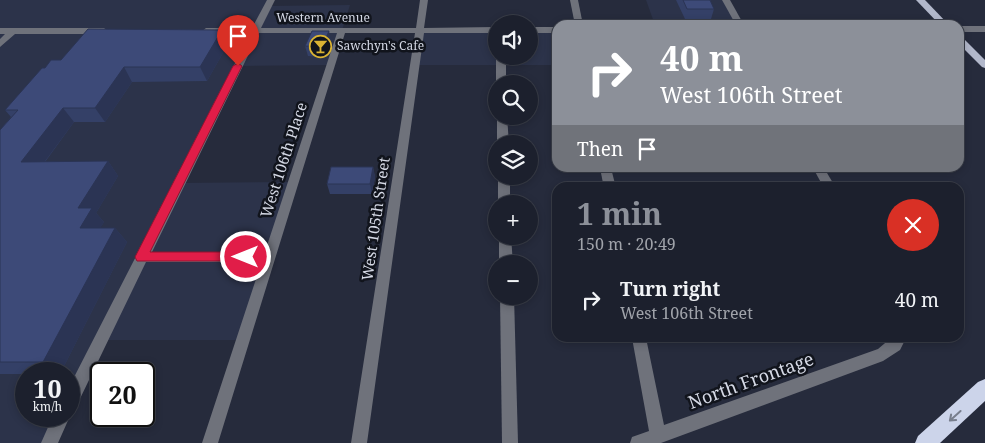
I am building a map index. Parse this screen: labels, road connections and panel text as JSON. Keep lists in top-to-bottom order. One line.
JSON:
{"streets":{"street":["Western Avenue","West 106th Place","West 105th Street","North Frontage"]},"crossings":[["Western Avenue","West 106th Place"],["Western Avenue","West 105th Street"]],"places":{"bar":["Sawchyn's Cafe"]},"page":{"map_buttons":["+","−"],"turn":["40 m","West 106th Street"],"then":"Then","heading":["1 min","150 m · 20:49"],"list":[{"name":"Turn right","note":"West 106th Street","value":"40 m"}],"speed":"10 km/h","limit":"20"}}
